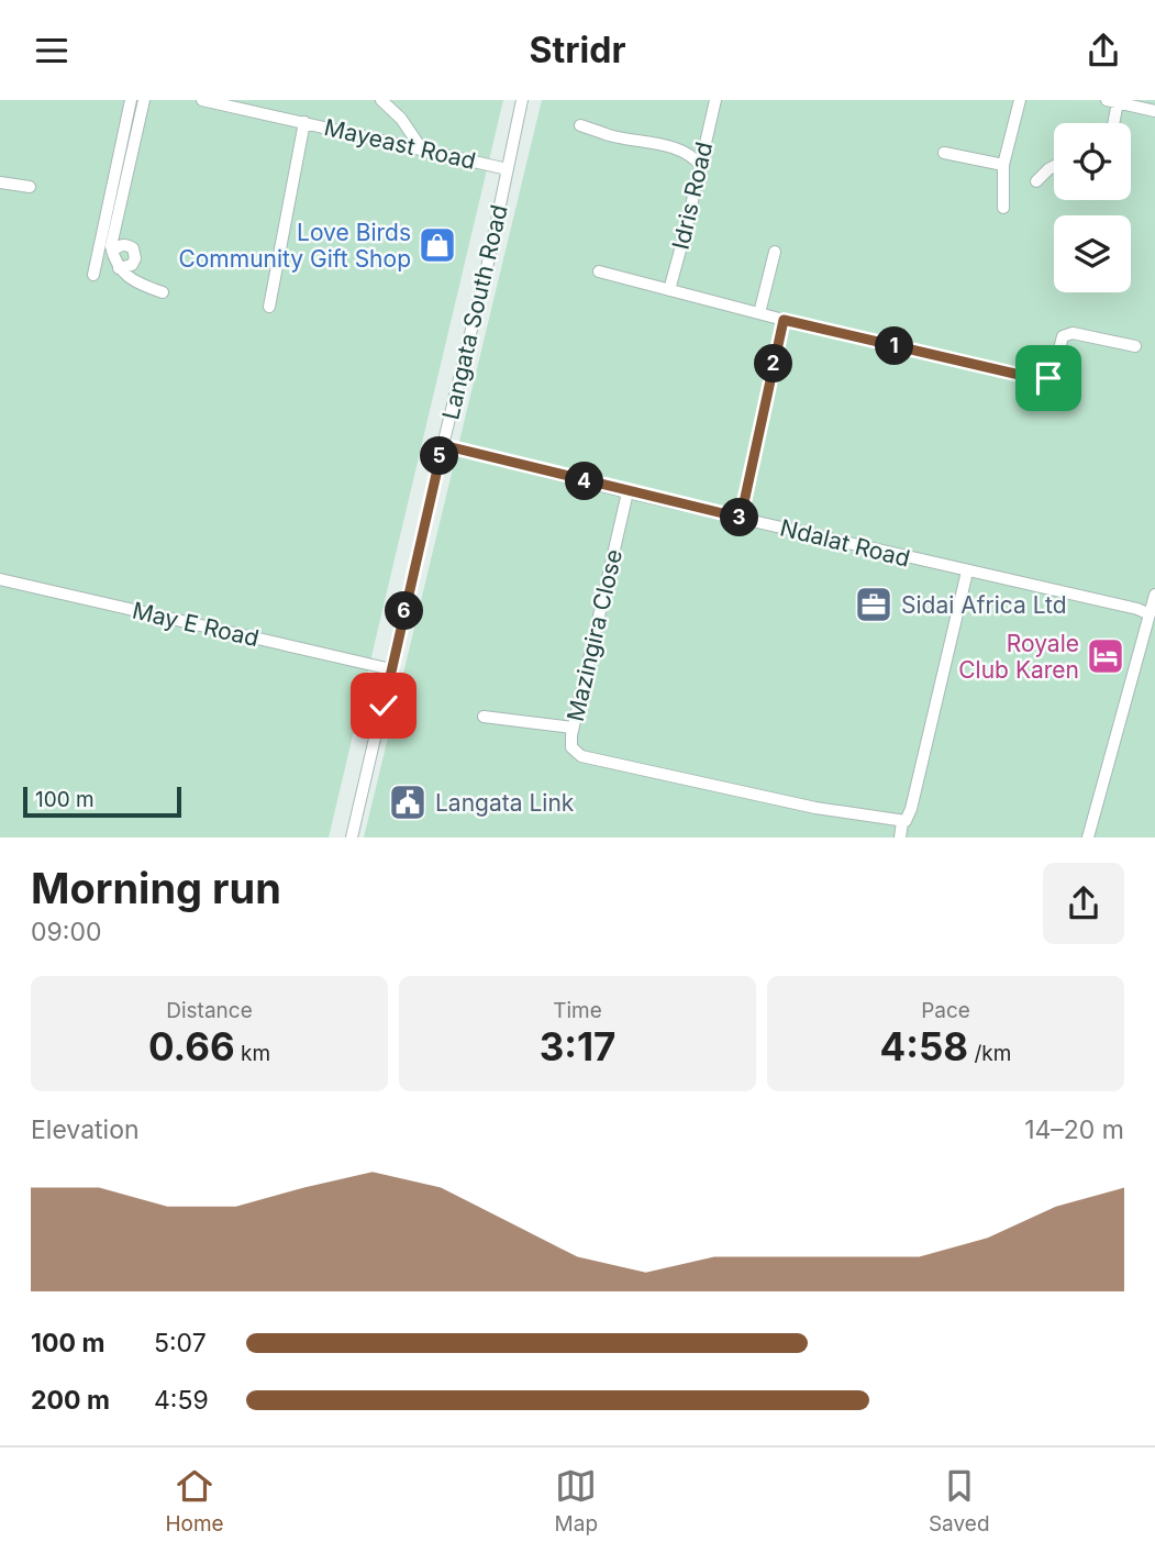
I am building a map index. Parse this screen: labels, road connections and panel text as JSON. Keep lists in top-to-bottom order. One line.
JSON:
{"streets":{"street":["Mayeast Road","Idris Road","Langata South Road","Ndalat Road","May E Road","Mazingira Close"]},"crossings":[["Mayeast Road","Langata South Road"],["Langata South Road","Ndalat Road"],["Langata South Road","May E Road"],["Ndalat Road","Mazingira Close"]],"places":{"shop":["Love Birds Community Gift Shop"],"office":["Sidai Africa Ltd"],"hotel":["Royale Club Karen"],"public building":["Langata Link"]},"scale_bar":"100 m","page":{"header":"Stridr","pins":["1","2","5","4","3","6"],"scale":"100 m","heading":["Morning run","09:00"],"stats":[["Distance","0.66 km"],["Time","3:17"],["Pace","4:58 /km"]],"chart":["Elevation","14–20 m"],"list":[{"name":"100 m","note":"5:07"},{"name":"200 m","note":"4:59"}],"tabs":["Home","Map","Saved"]}}
